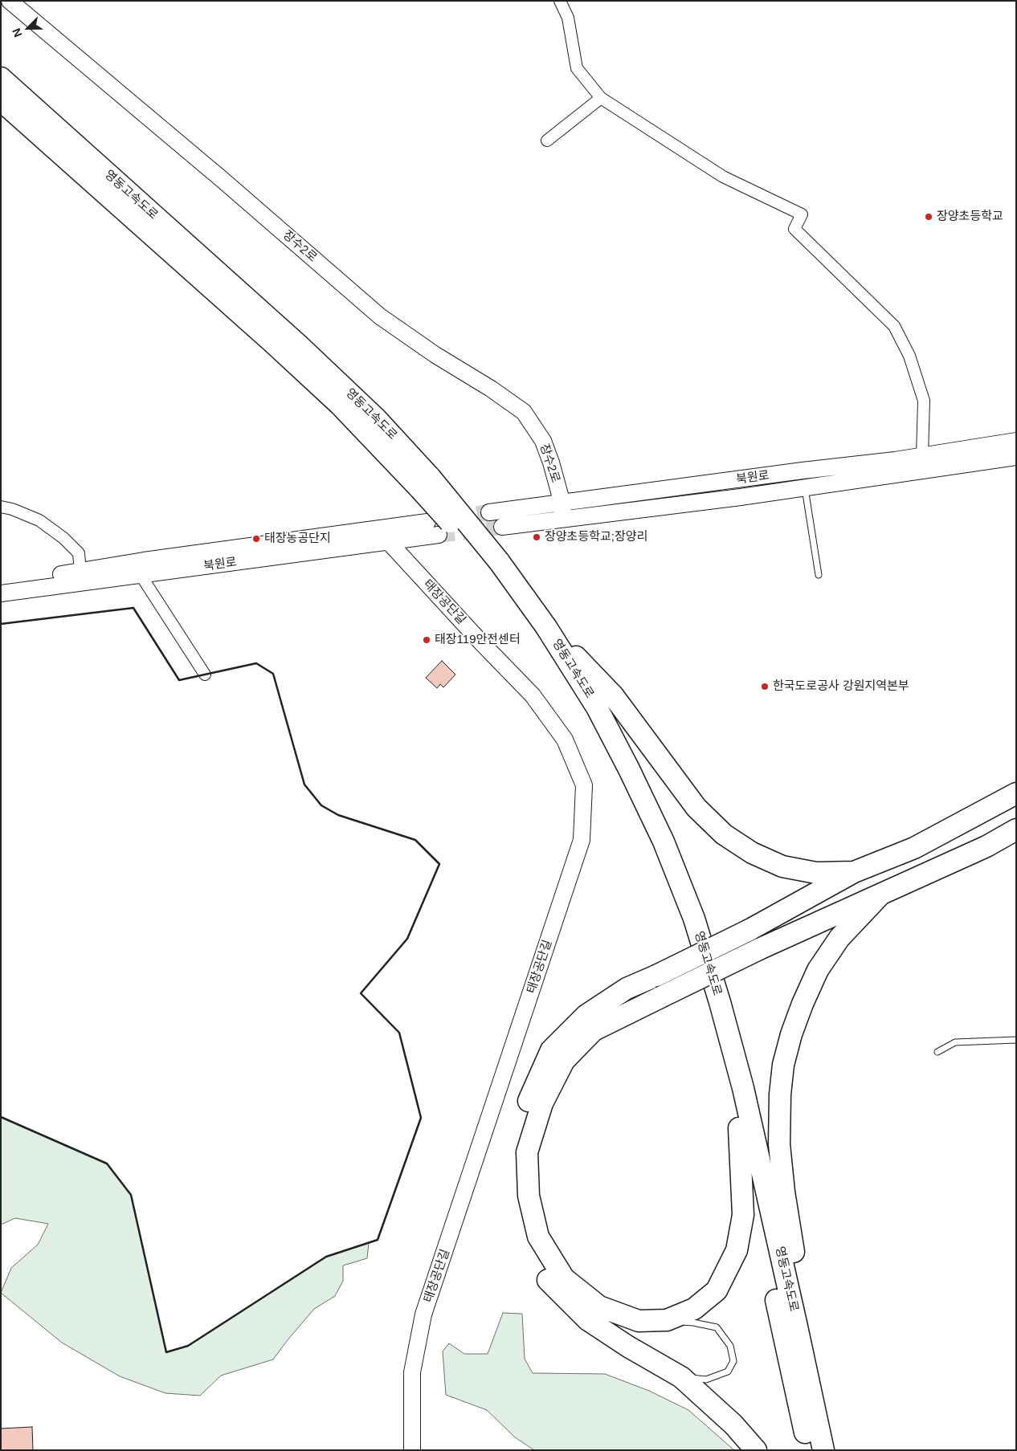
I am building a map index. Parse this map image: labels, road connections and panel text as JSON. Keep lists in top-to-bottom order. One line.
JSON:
{"streets":{"highway":["영동고속도로"],"street":["장수2로","북원로","태장공단길"]},"crossings":[["장수2로","북원로"],["북원로","태장공단길"]],"places":["장양초등학교","장양초등학교;장양리","태장농공단지","태장119안전센터","한국도로공사 강원지역본부"],"north":"bottom left"}
